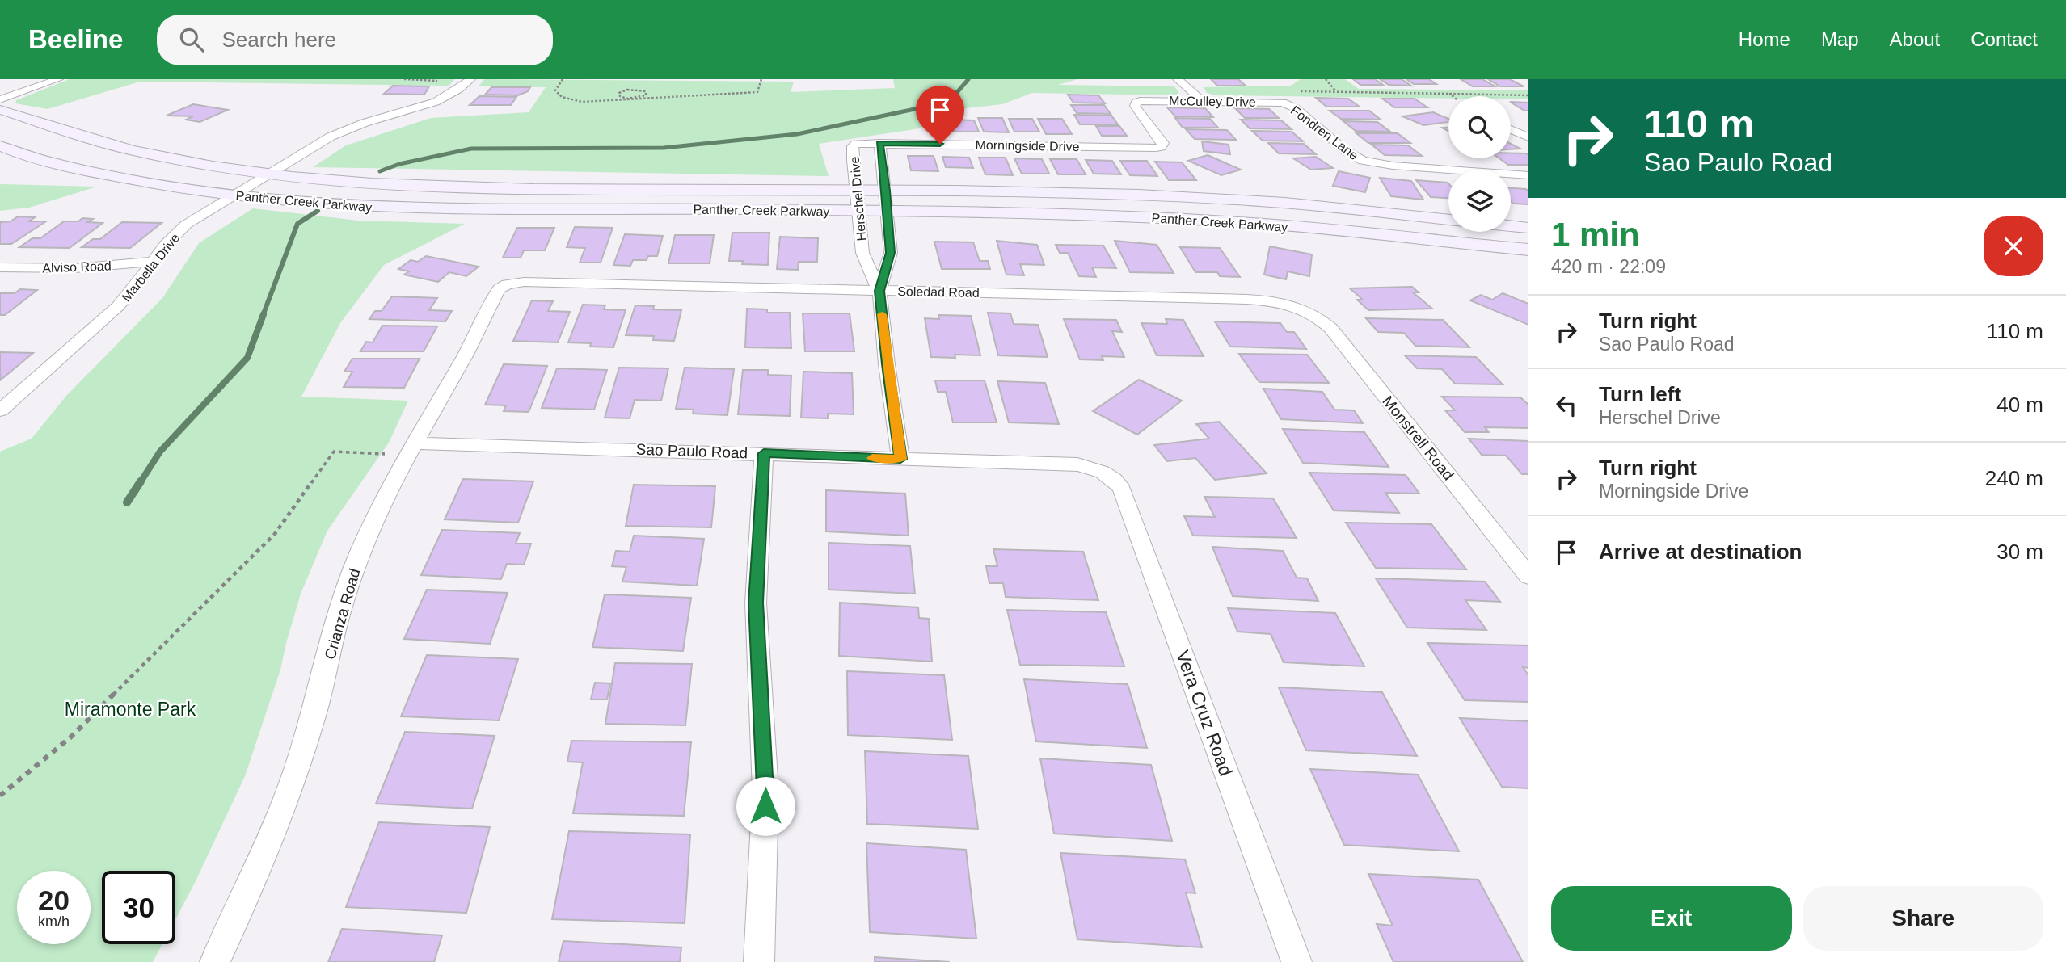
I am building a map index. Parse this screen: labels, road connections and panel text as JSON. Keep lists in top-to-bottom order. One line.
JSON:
{"streets":{"main road":["Panther Creek Parkway"],"street":["McCulley Drive","Fondren Lane","Morningside Drive","Herschel Drive","Alviso Road","Marbella Drive","Soledad Road","Monstrell Road","Sao Paulo Road","Crianza Road","Vera Cruz Road"]},"crossings":[["McCulley Drive","Fondren Lane"],["McCulley Drive","Morningside Drive"],["Morningside Drive","Herschel Drive"],["Herschel Drive","Panther Creek Parkway"],["Herschel Drive","Soledad Road"],["Herschel Drive","Sao Paulo Road"],["Panther Creek Parkway","Marbella Drive"],["Alviso Road","Marbella Drive"],["Soledad Road","Monstrell Road"],["Soledad Road","Crianza Road"],["Sao Paulo Road","Crianza Road"],["Sao Paulo Road","Vera Cruz Road"]],"parks":["Miramonte Park"],"page":{"header":"Beeline","search":"Search here","nav":["Home","Map","About","Contact"],"turn":["110 m","Sao Paulo Road"],"heading":["1 min","420 m · 22:09"],"list":[{"name":"Turn right","note":"Sao Paulo Road","value":"110 m"},{"name":"Turn left","note":"Herschel Drive","value":"40 m"},{"name":"Turn right","note":"Morningside Drive","value":"240 m"},{"name":"Arrive at destination","value":"30 m"}],"speed":"20 km/h","limit":"30","buttons":["Exit","Share"]}}
